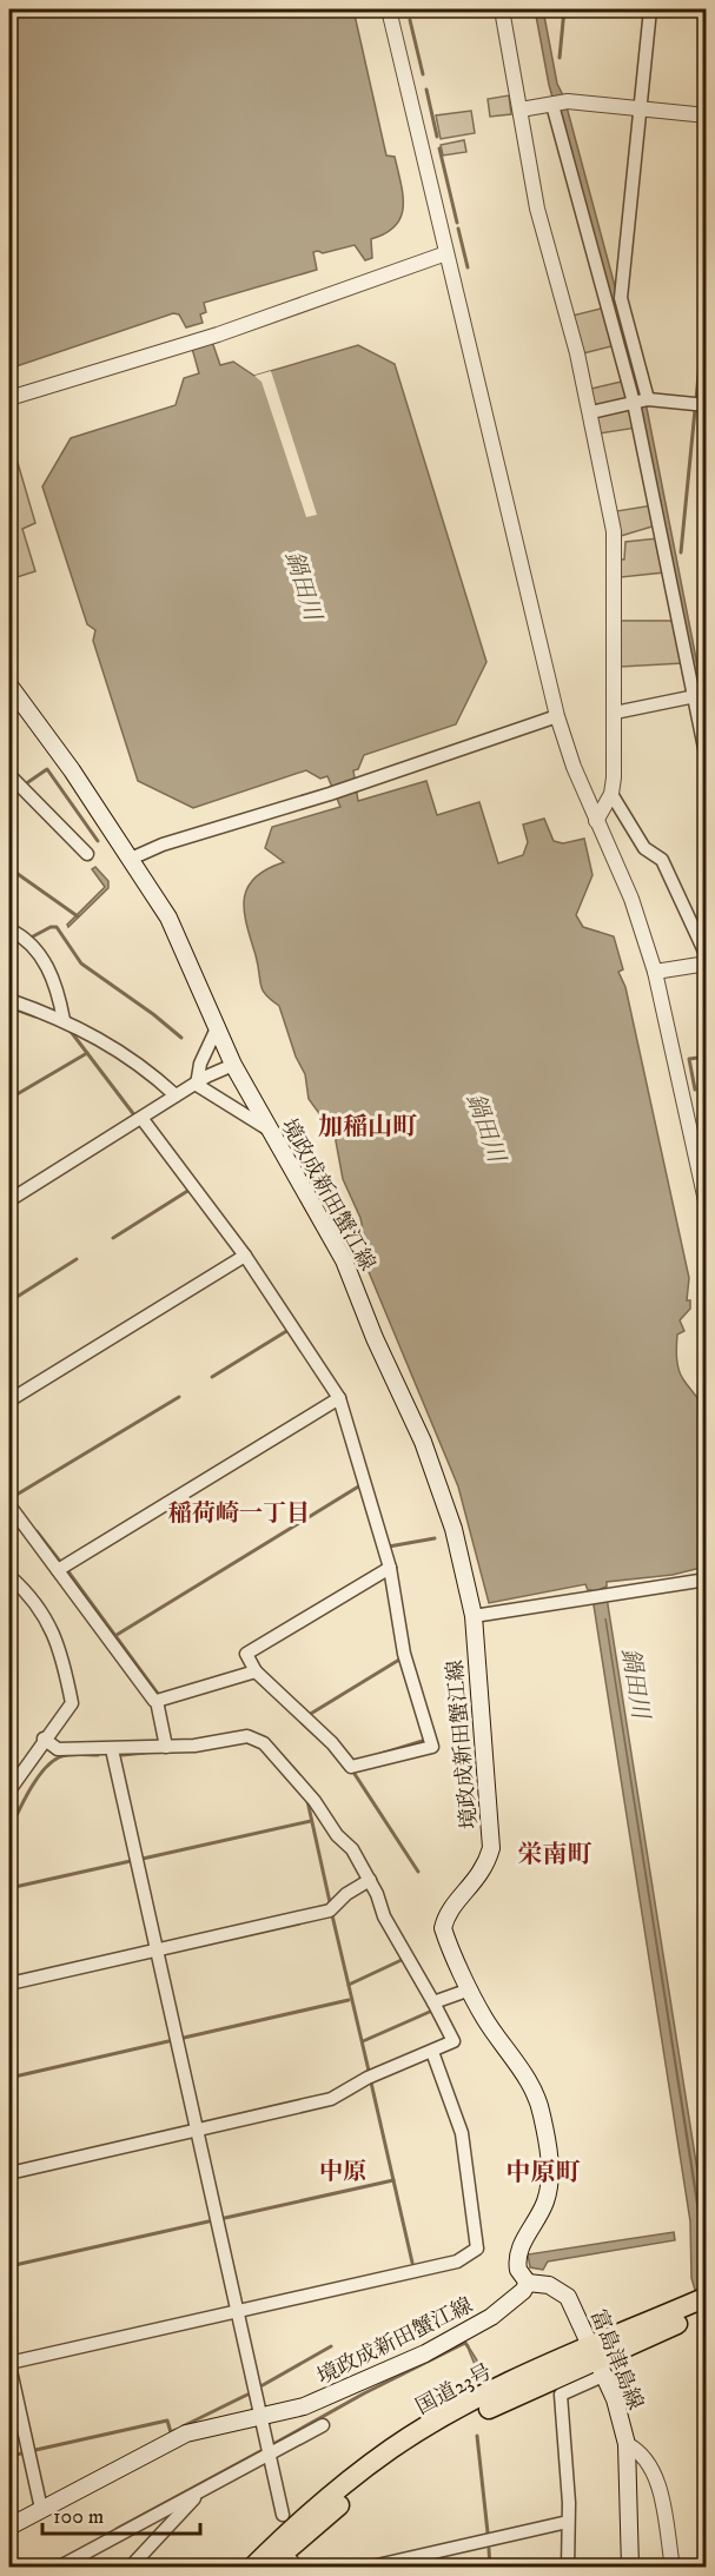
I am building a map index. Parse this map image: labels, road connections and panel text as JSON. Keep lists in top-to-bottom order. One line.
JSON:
{"streets":{"highway":["国道23号"],"main road":["境政成新田蟹江線","富島津島線"]},"crossings":[["境政成新田蟹江線","富島津島線"],["富島津島線","国道23号"]],"districts":["加稲山町","稲荷崎一丁目","栄南町","中原","中原町"],"water":["鍋田川"],"scale_bar":"100 m"}
